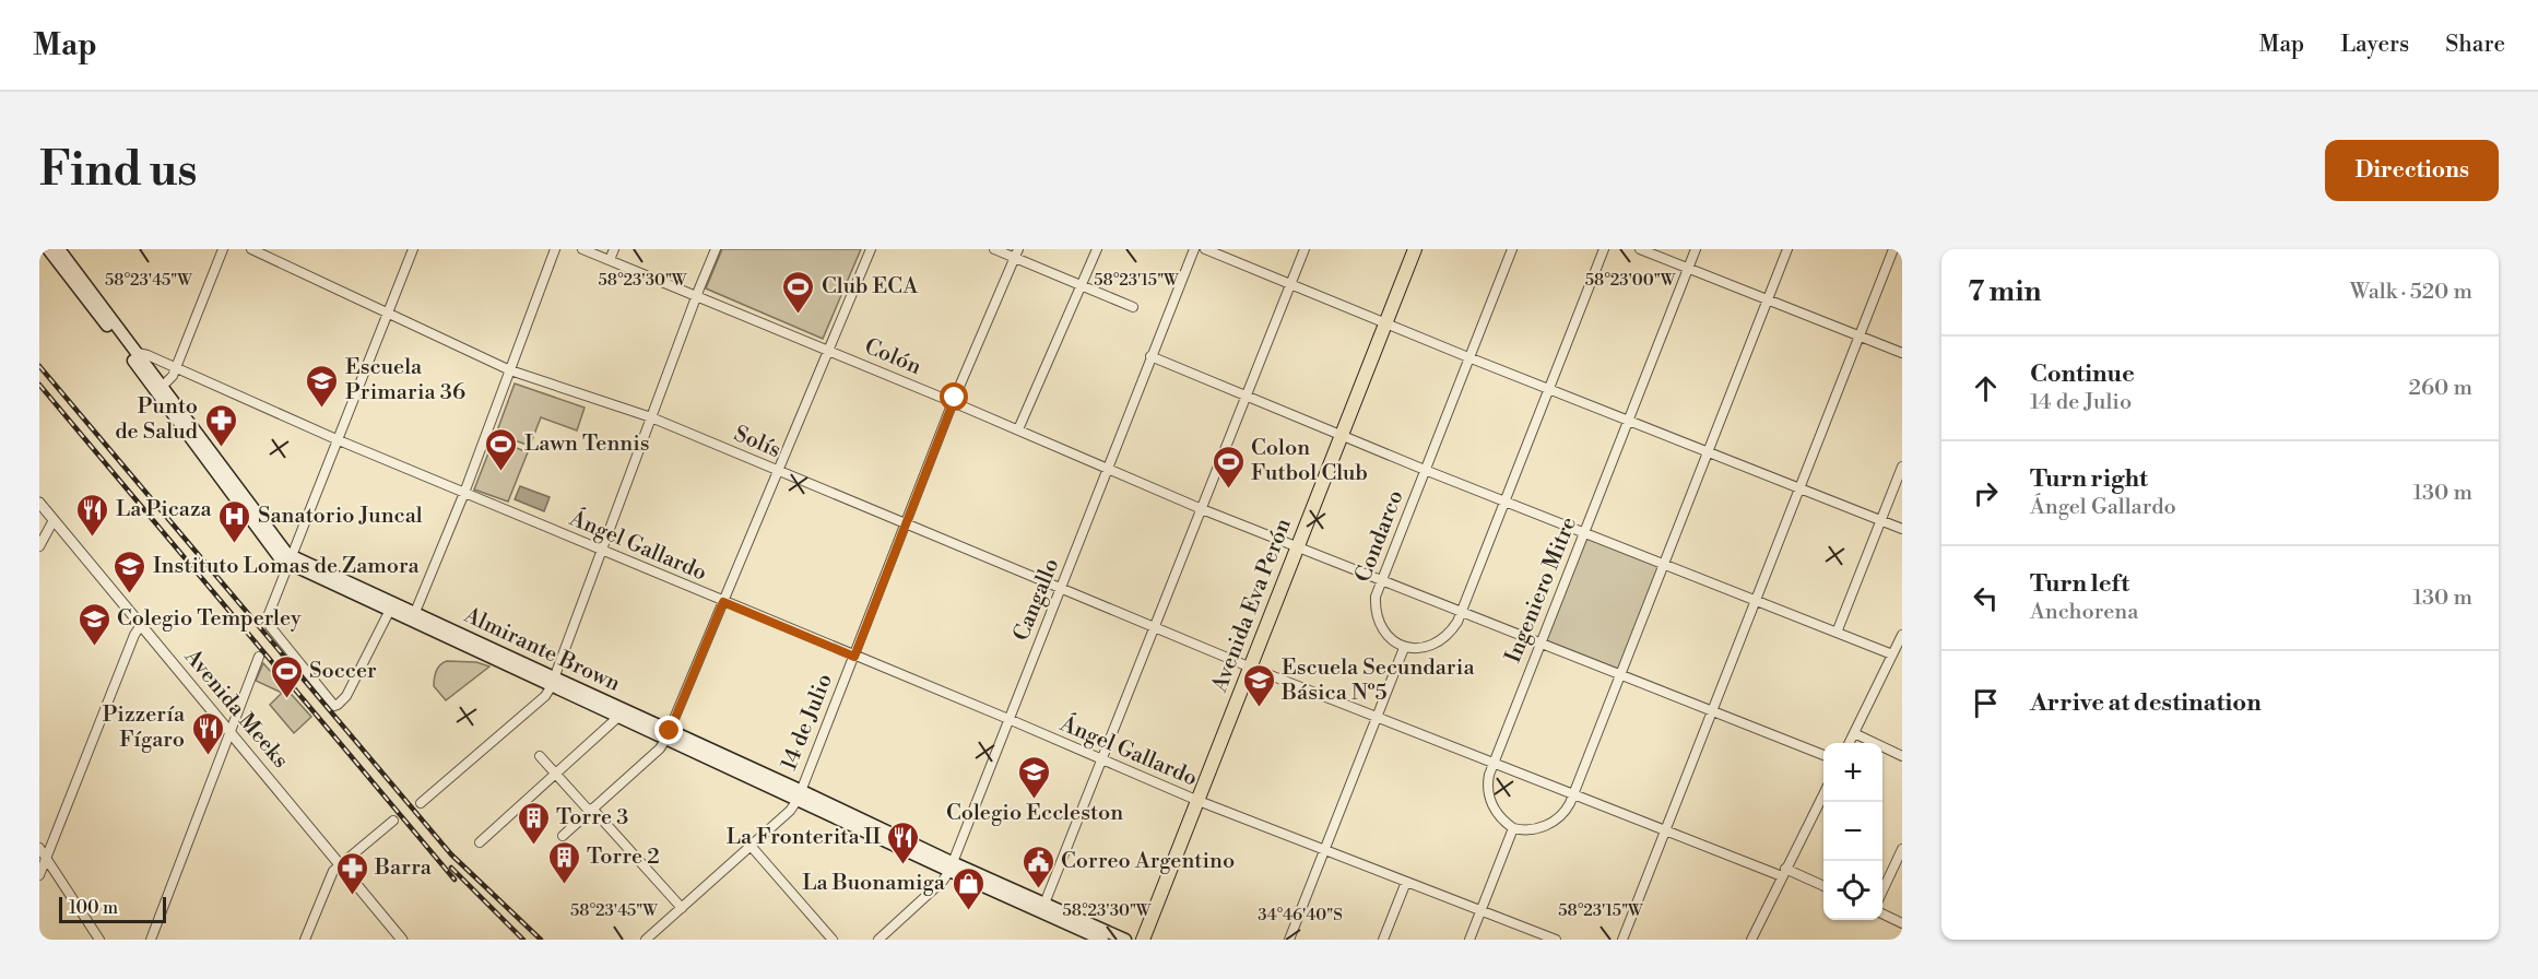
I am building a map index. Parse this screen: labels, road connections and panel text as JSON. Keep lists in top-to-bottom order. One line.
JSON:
{"streets":{"main road":["Avenida Eva Perón","Almirante Brown"],"street":["Colón","Solís","Condarco","Ángel Gallardo","Ingeniero Mitre","Cangallo","Avenida Meeks","14 de Julio"]},"crossings":[["Colón","Condarco"],["Colón","Ingeniero Mitre"],["Colón","Cangallo"],["Colón","Avenida Eva Perón"],["Colón","14 de Julio"],["Solís","Ingeniero Mitre"],["Solís","Cangallo"],["Solís","Avenida Eva Perón"],["Solís","14 de Julio"],["Ángel Gallardo","Cangallo"],["Ángel Gallardo","Avenida Eva Perón"],["Ángel Gallardo","Almirante Brown"],["Ángel Gallardo","14 de Julio"],["Cangallo","Almirante Brown"],["Almirante Brown","14 de Julio"]],"places":{"sports":["Club ECA","Lawn Tennis","Colon Futbol Club","Soccer"],"school or university":["Escuela Primaria 36","Instituto Lomas de Zamora","Colegio Temperley","Escuela Secundaria Básica Nº5","Colegio Eccleston"],"pharmacy":["Punto de Salud","Barra"],"restaurant":["La Picaza","Pizzería Fígaro","La Fronterita II"],"hospital":["Sanatorio Juncal"],"building":["Torre 3","Torre 2"],"public building":["Correo Argentino"],"shop":["La Buonamiga"]},"scale_bar":"100 m","page":{"header":"Map","nav":["Map","Layers","Share"],"buttons":"Directions","title":"Find us","heading":["7 min","Walk · 520 m"],"list":[["Continue","14 de Julio","260 m"],["Turn right","Ángel Gallardo","130 m"],["Turn left","Anchorena","130 m"],"Arrive at destination"],"map_buttons":["+","−"],"scale":"100 m"},"coordinates":["58°23'15\"W","58°23'00\"W","58°23'45\"W","58°23'30\"W","34°46'40\"S"]}
